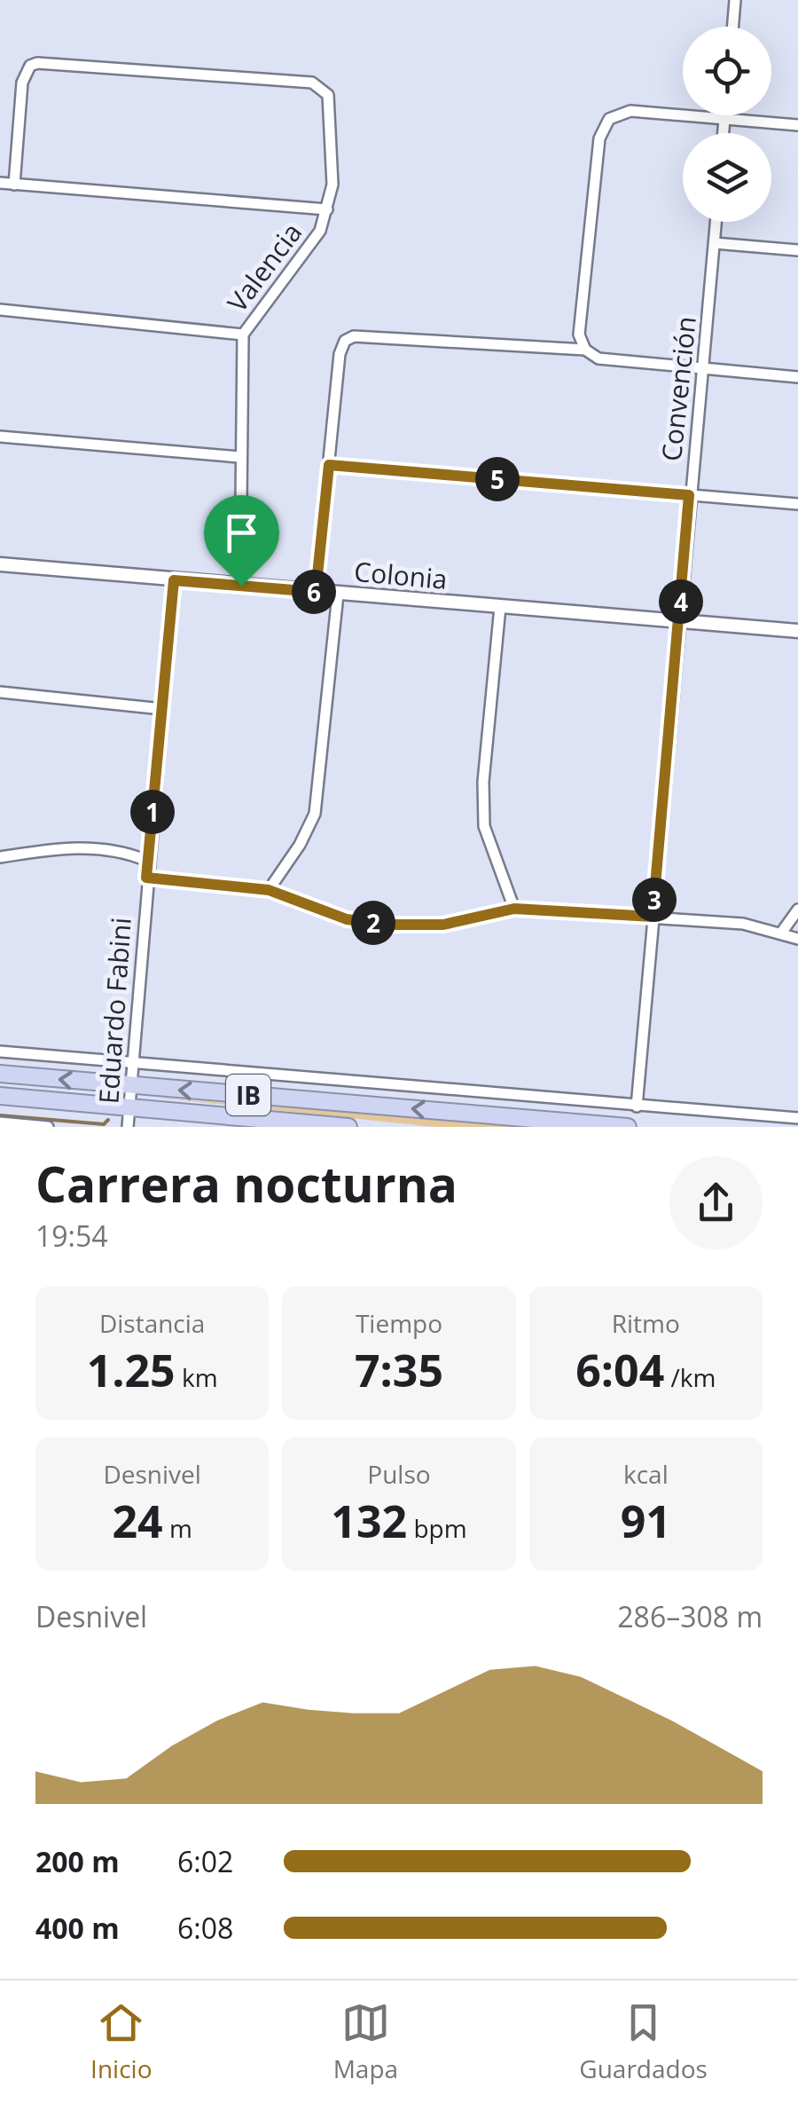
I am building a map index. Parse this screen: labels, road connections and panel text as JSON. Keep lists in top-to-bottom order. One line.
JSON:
{"streets":{"highway":["IB"],"street":["Valencia","Convención","Colonia","Eduardo Fabini"]},"crossings":[["Valencia","Colonia"],["Convención","Colonia"],["Colonia","Eduardo Fabini"],["Eduardo Fabini","IB"]],"page":{"pins":["5","6","4","1","3","2"],"heading":["Carrera nocturna","19:54"],"stats":[["Distancia","1.25 km"],["Tiempo","7:35"],["Ritmo","6:04 /km"],["Desnivel","24 m"],["Pulso","132 bpm"],["kcal","91"]],"chart":["Desnivel","286–308 m"],"list":[{"name":"200 m","note":"6:02"},{"name":"400 m","note":"6:08"}],"tabs":["Inicio","Mapa","Guardados"]}}
